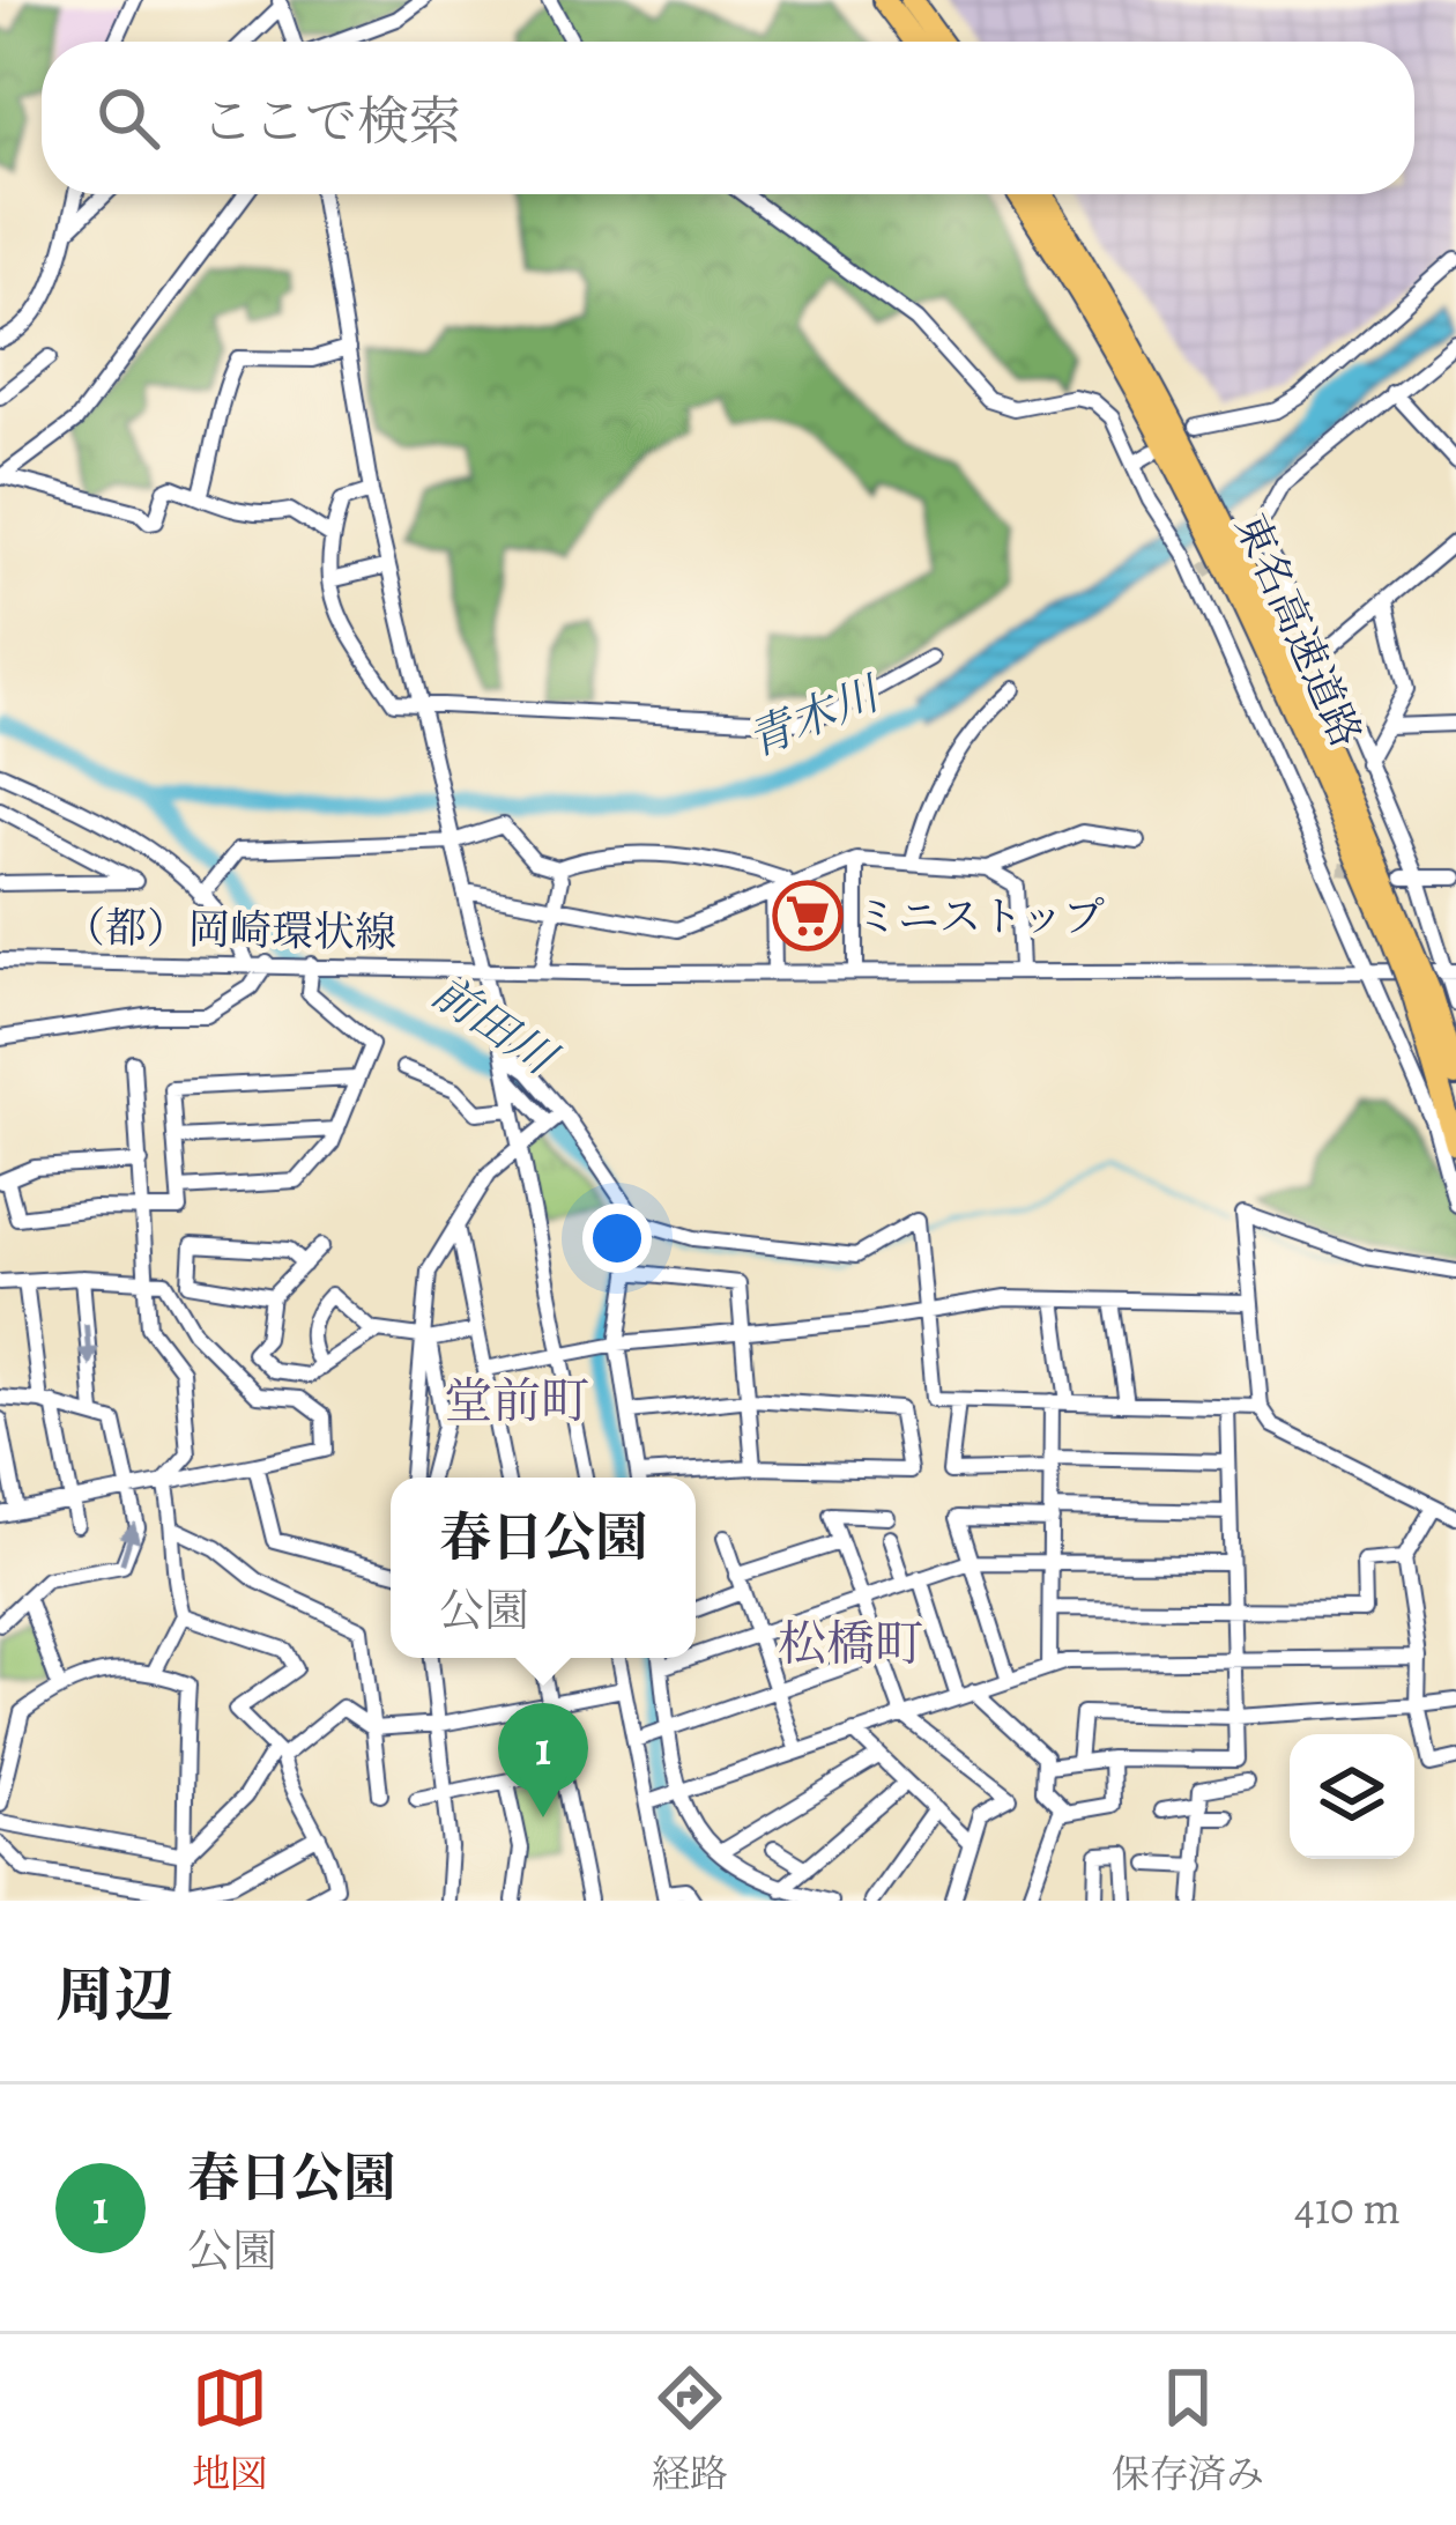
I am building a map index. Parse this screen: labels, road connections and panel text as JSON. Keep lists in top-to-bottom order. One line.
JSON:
{"streets":{"highway":["東名高速道路"],"street":["（都）岡崎環状線"]},"districts":["堂前町","松橋町"],"water":["青木川","前田川"],"places":{"supermarket":["ミニストップ"]},"page":{"search":"ここで検索","popup":["春日公園","公園"],"pins":"1","heading":"周辺","list":[{"mark":"1","name":"春日公園","note":"公園","value":"410 m"}],"nav":["地図","経路","保存済み"]}}
